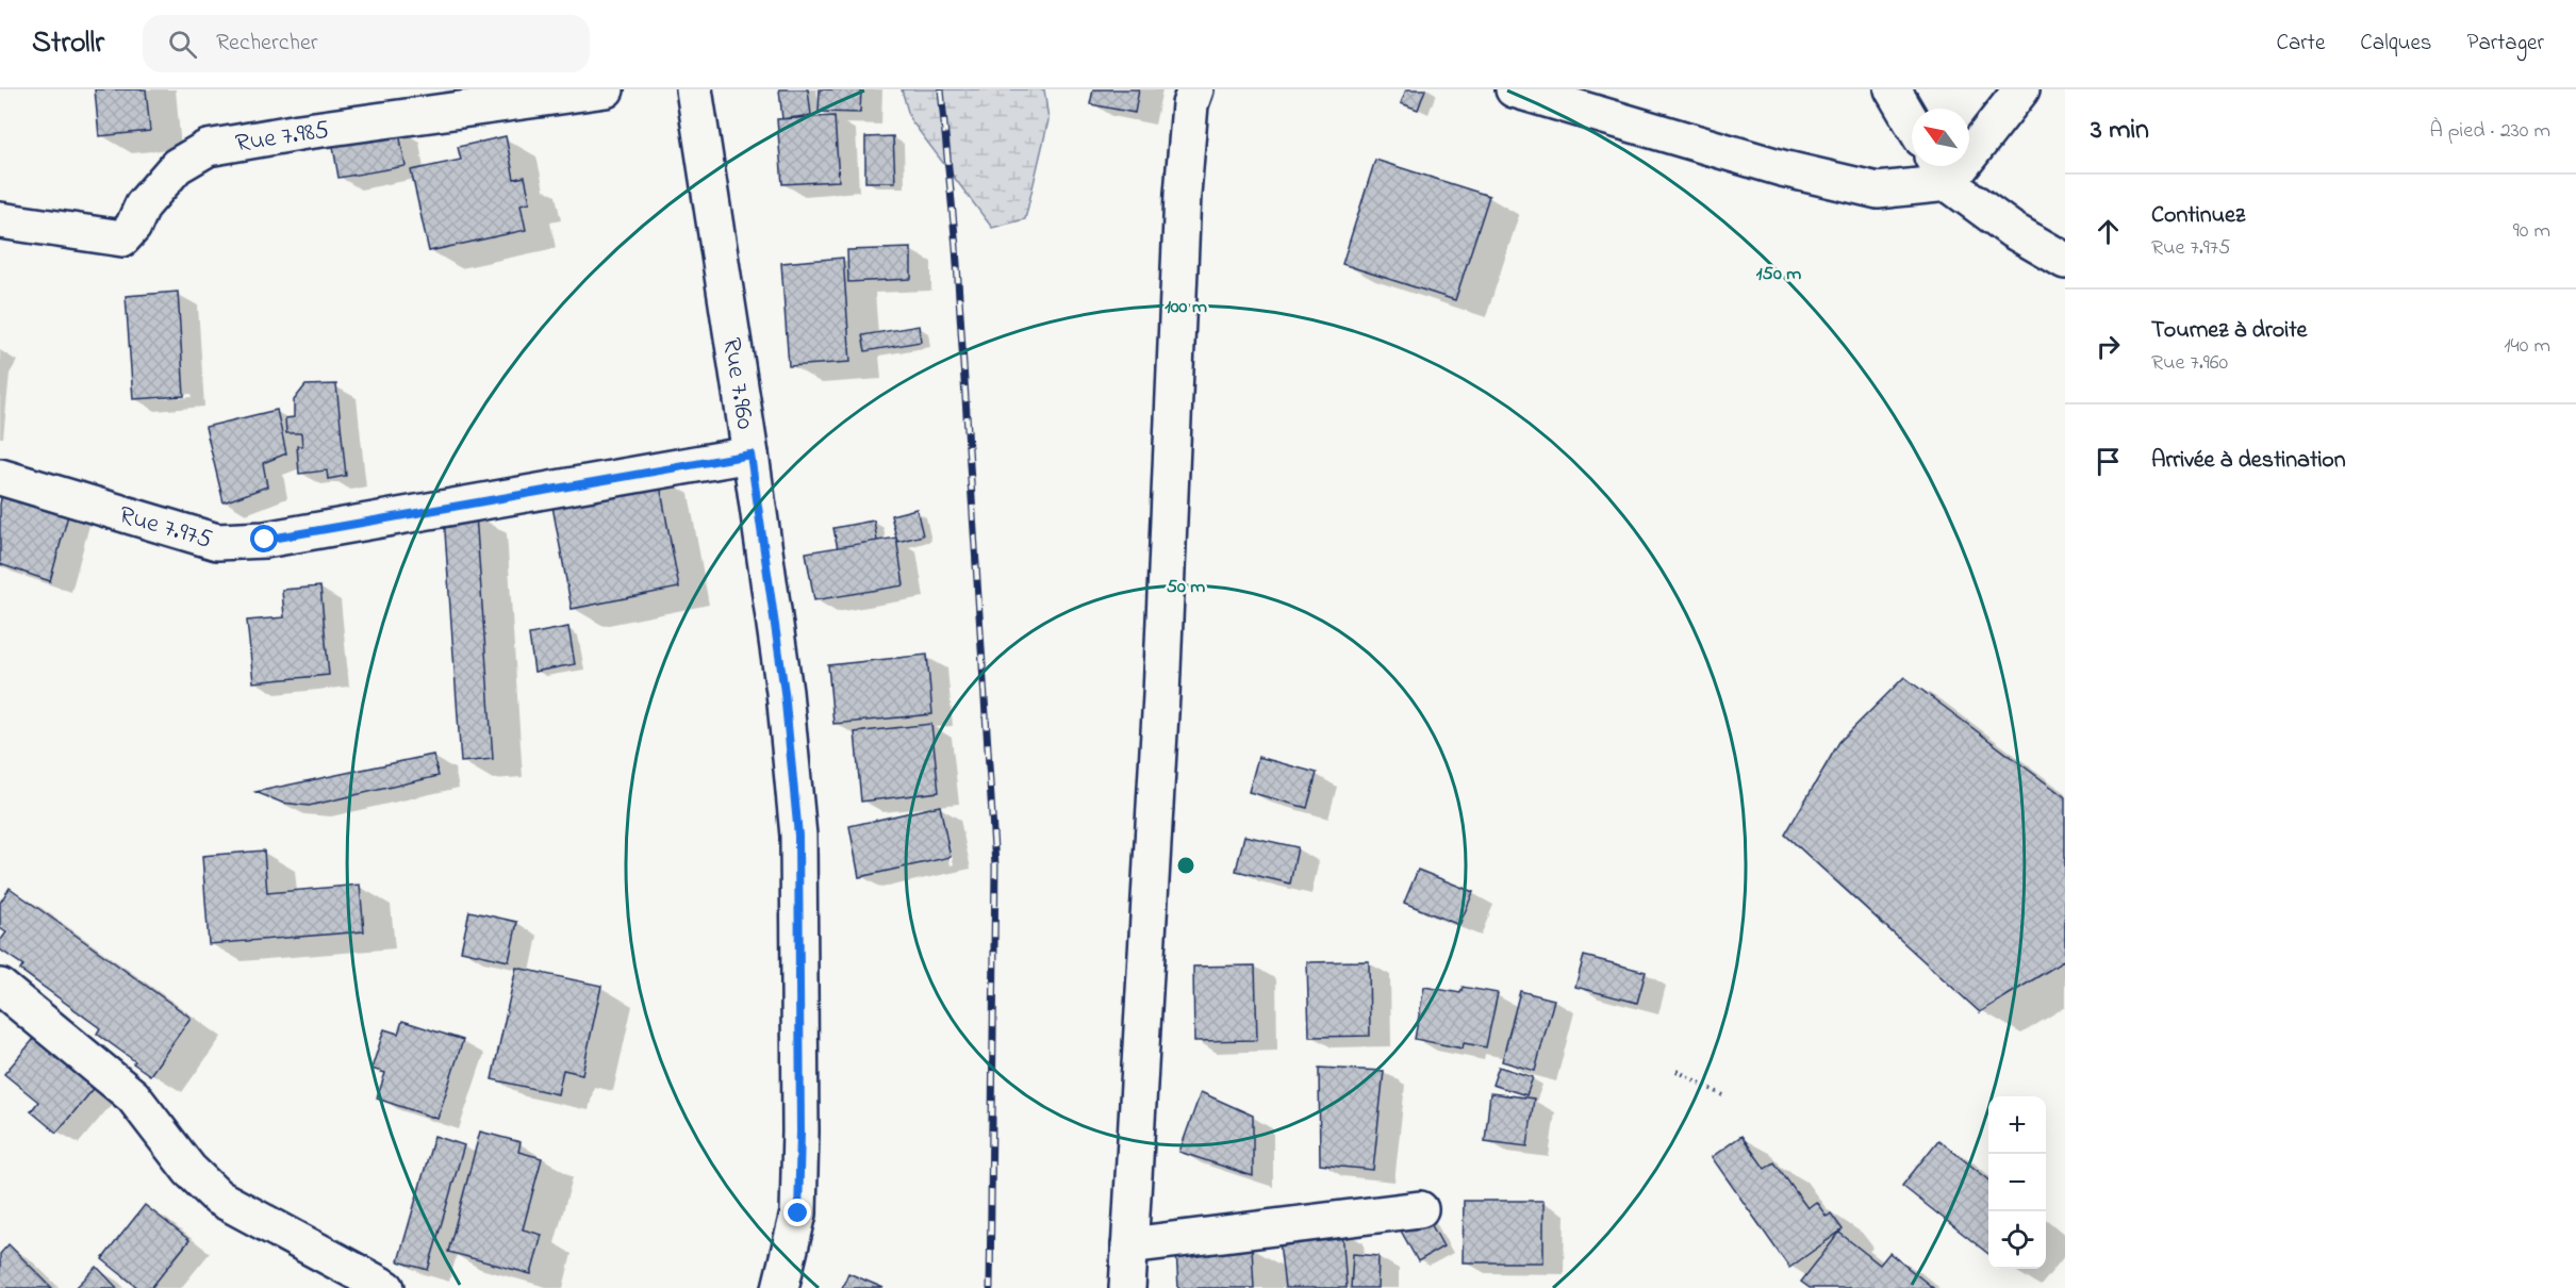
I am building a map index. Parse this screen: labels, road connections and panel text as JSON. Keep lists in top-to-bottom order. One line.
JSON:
{"streets":{"street":["Rue 7.985","Rue 7.960","Rue 7.975"]},"crossings":[["Rue 7.960","Rue 7.975"]],"north":"top left","page":{"header":"Strollr","search":"Rechercher","nav":["Carte","Calques","Partager"],"heading":["3 min","À pied · 230 m"],"list":[["Continuez","Rue 7.975","90 m"],["Tournez à droite","Rue 7.960","140 m"],"Arrivée à destination"],"map_buttons":["+","−"]},"rings":["150 m","100 m","50 m"]}
